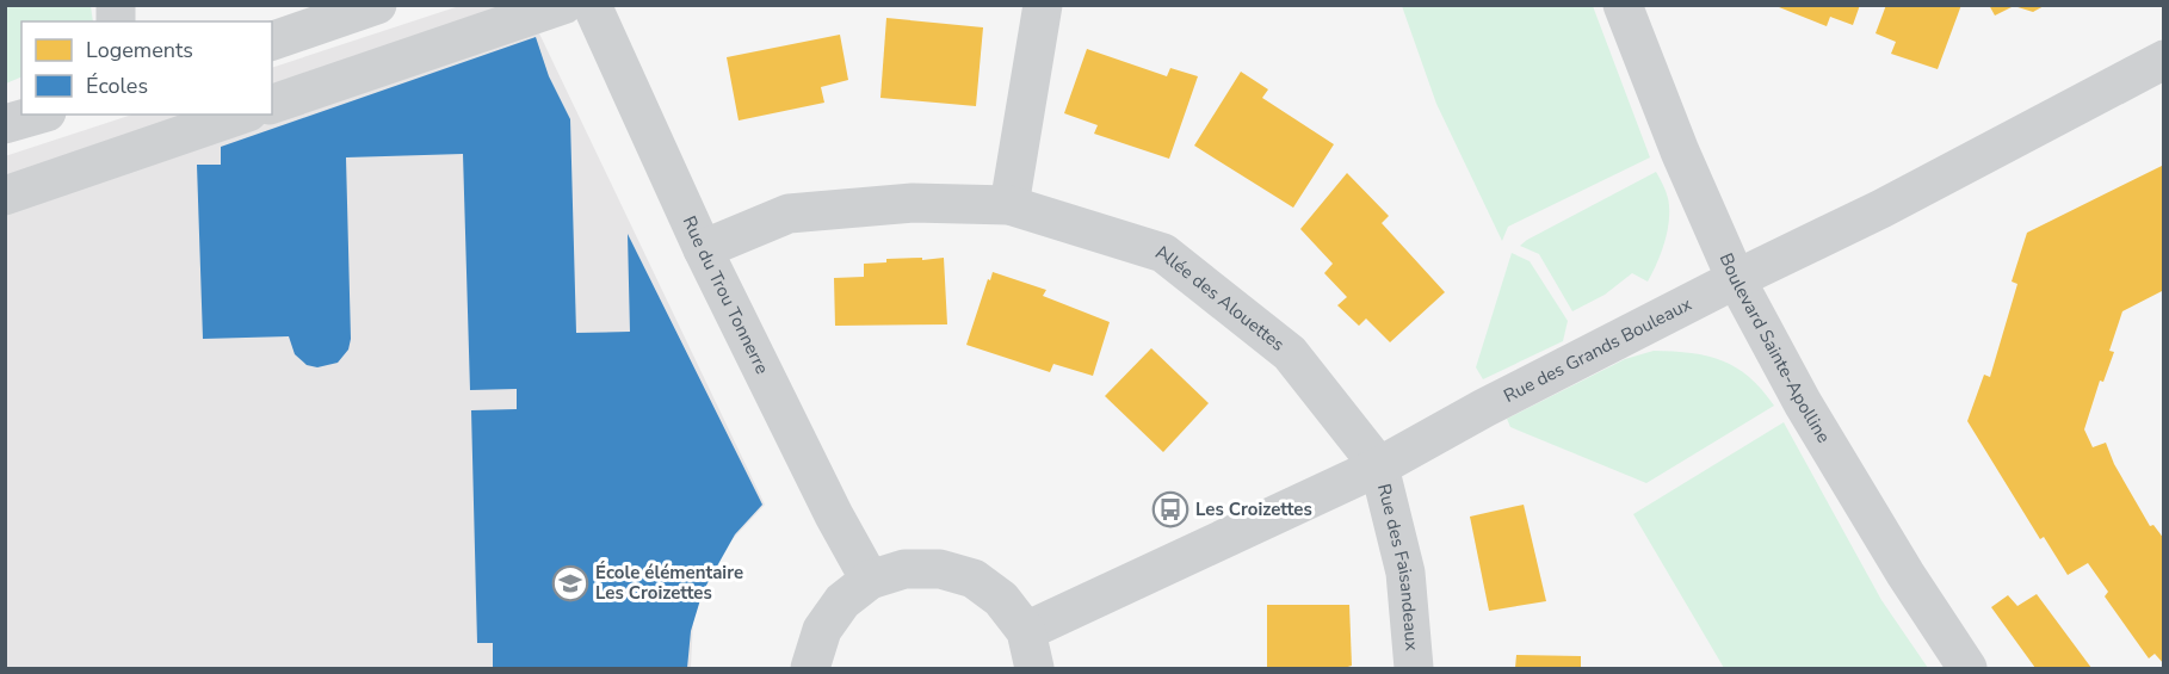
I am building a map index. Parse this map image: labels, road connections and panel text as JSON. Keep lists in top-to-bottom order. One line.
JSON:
{"streets":{"street":["Rue du Trou Tonnerre","Allée des Alouettes","Boulevard Sainte-Apolline","Rue des Grands Bouleaux","Rue des Faisandeaux"]},"crossings":[["Rue du Trou Tonnerre","Allée des Alouettes"],["Allée des Alouettes","Rue des Grands Bouleaux"],["Allée des Alouettes","Rue des Faisandeaux"],["Boulevard Sainte-Apolline","Rue des Grands Bouleaux"],["Rue des Grands Bouleaux","Rue des Faisandeaux"]],"places":{"bus stop":["Les Croizettes"],"school or university":["École élémentaire Les Croizettes"]},"legend":["Logements","Écoles"]}
